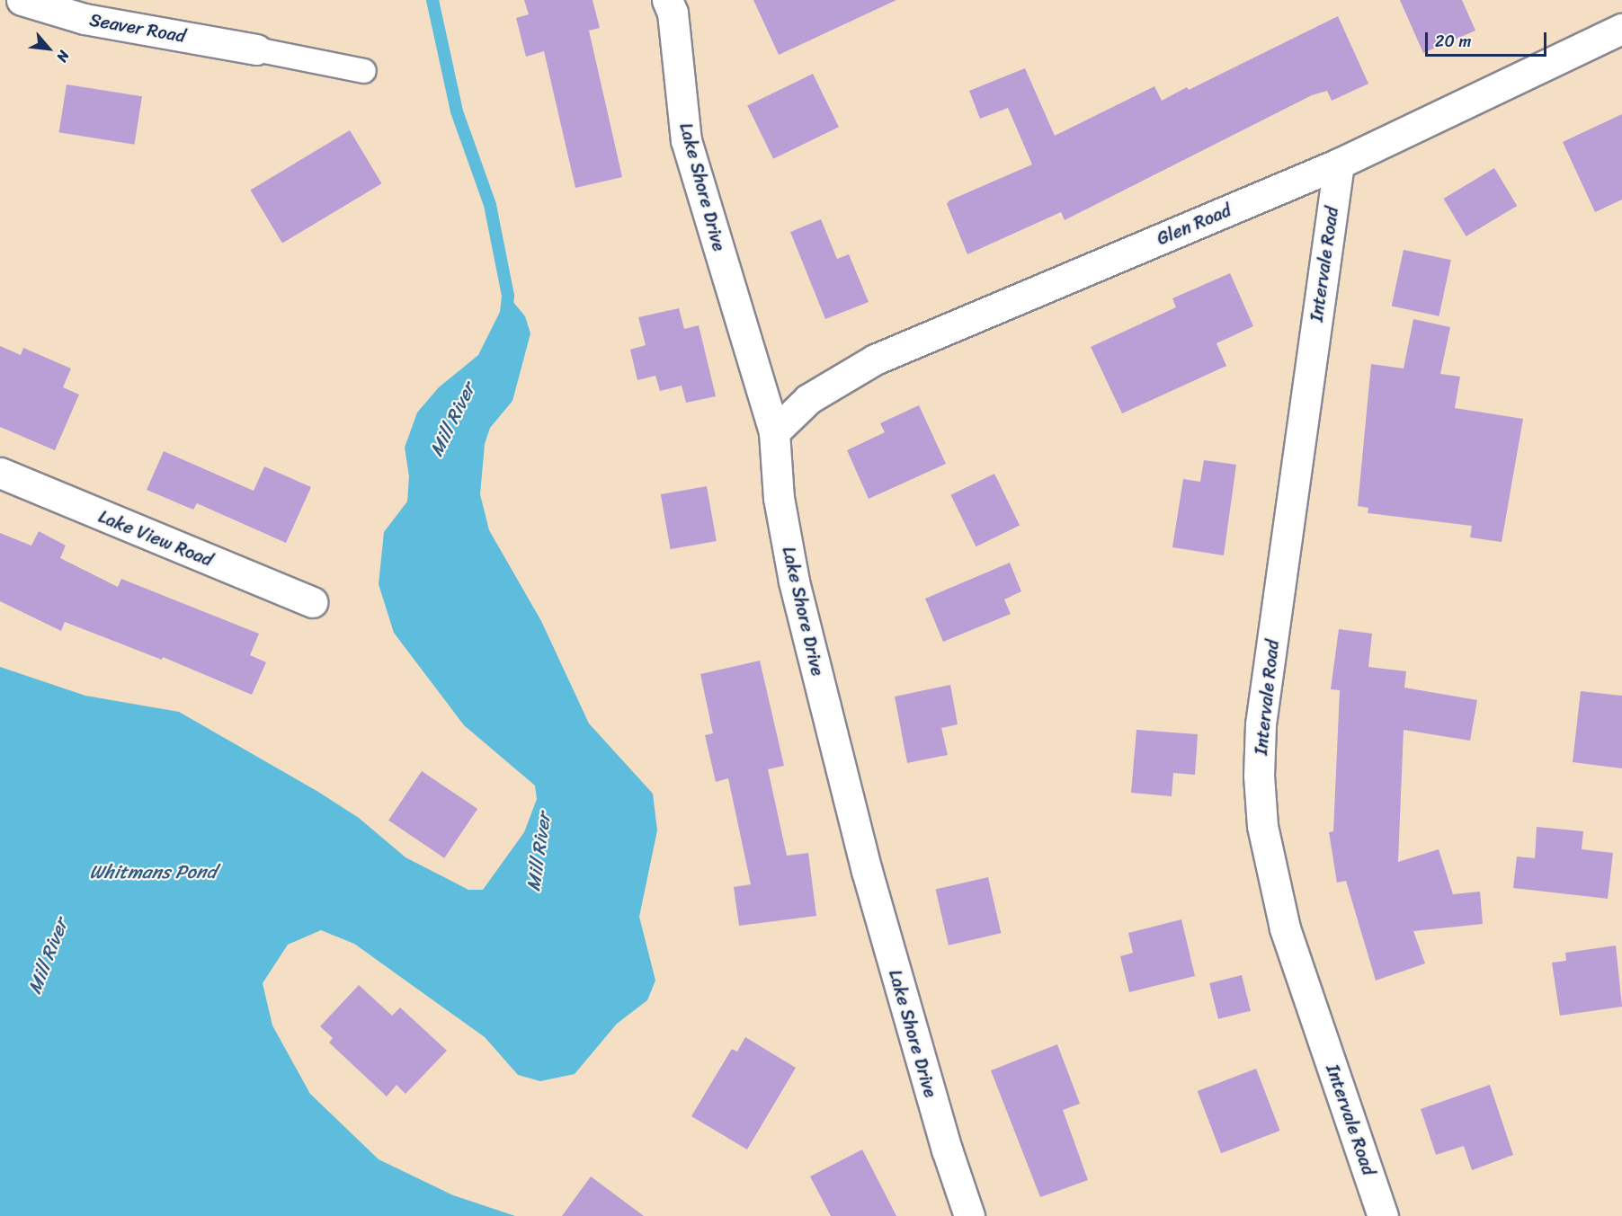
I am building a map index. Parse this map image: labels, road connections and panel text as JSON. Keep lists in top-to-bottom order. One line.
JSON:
{"streets":{"street":["Seaver Road","Lake Shore Drive","Glen Road","Intervale Road","Lake View Road"]},"crossings":[["Lake Shore Drive","Glen Road"],["Glen Road","Intervale Road"]],"water":["Mill River","Whitmans Pond"],"scale_bar":"20 m","north":"bottom right"}
